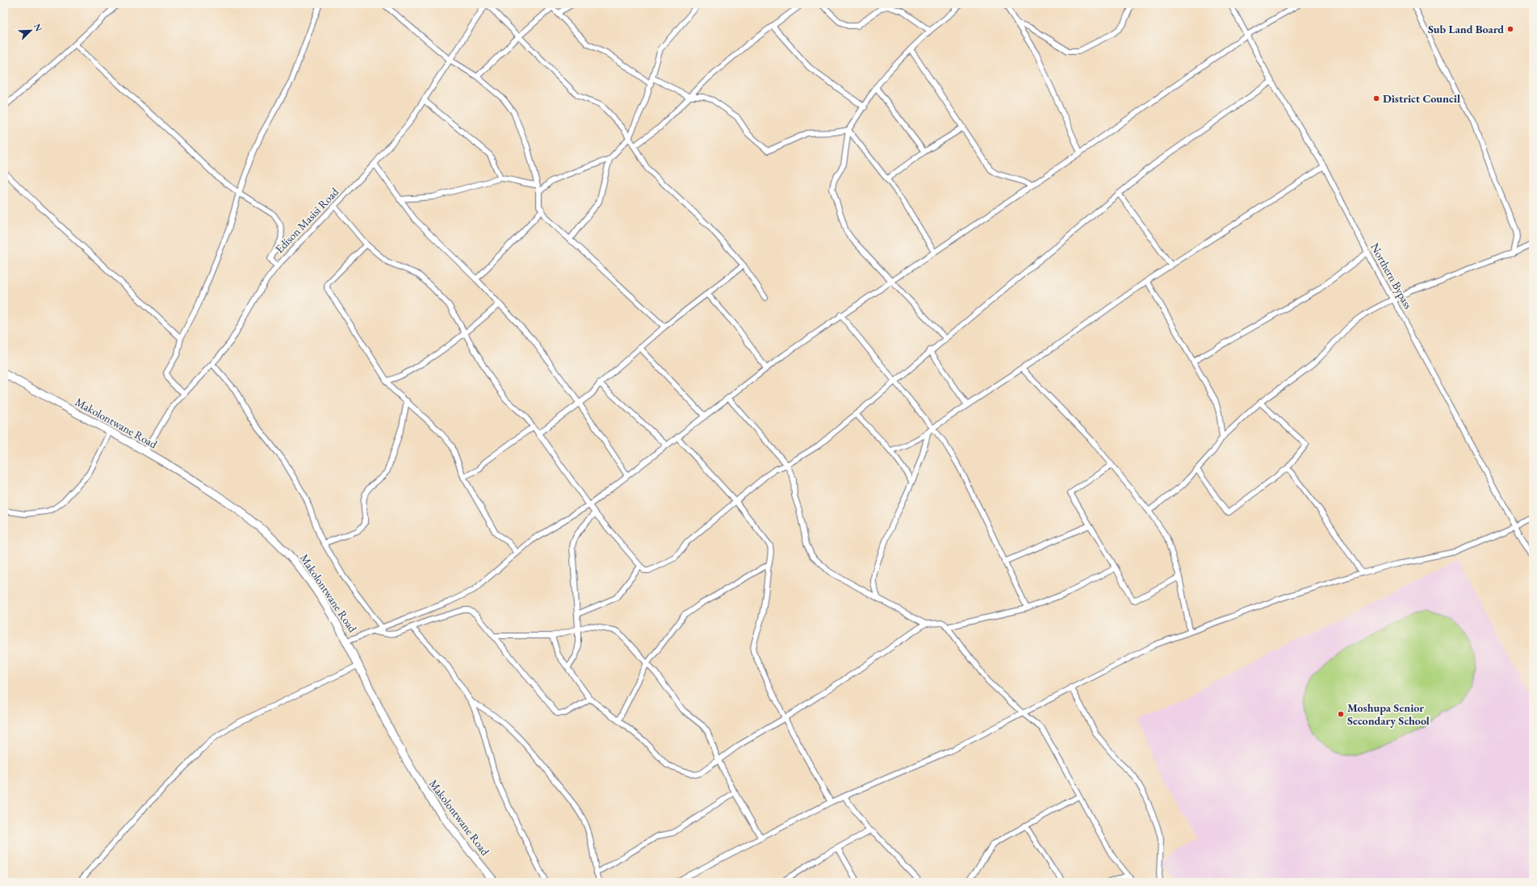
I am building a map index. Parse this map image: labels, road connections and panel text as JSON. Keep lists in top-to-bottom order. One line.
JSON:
{"streets":{"main road":["Makolontwane Road"],"street":["Edison Masisi Road","Northern Bypass"]},"crossings":[["Edison Masisi Road","Makolontwane Road"]],"places":["Sub Land Board","District Council","Moshupa Senior Secondary School"],"north":"top right"}
